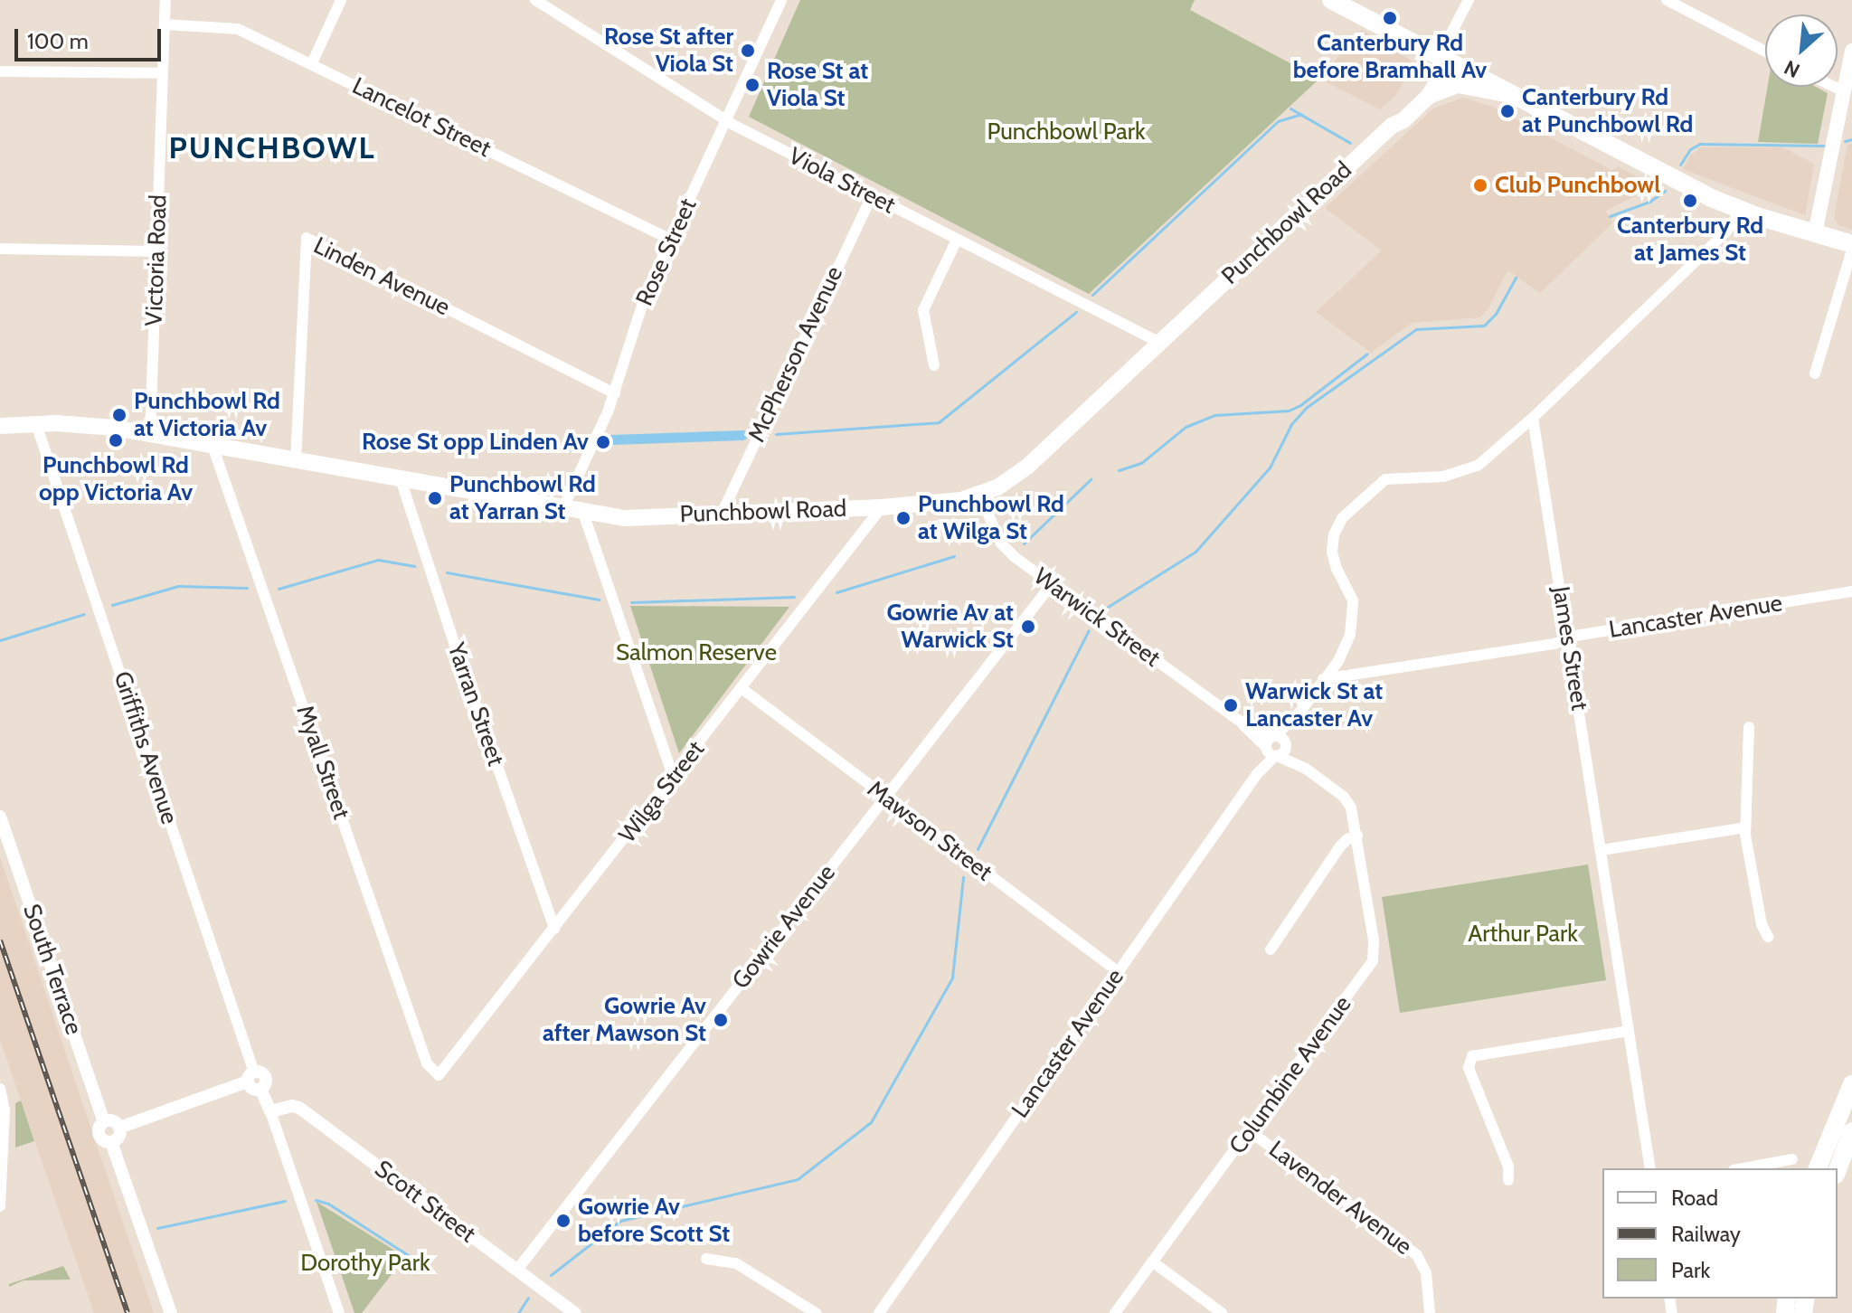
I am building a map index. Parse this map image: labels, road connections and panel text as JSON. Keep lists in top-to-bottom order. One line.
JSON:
{"streets":{"main road":["Punchbowl Road"],"street":["Lancelot Street","Viola Street","Rose Street","Victoria Road","Linden Avenue","McPherson Avenue","Lancaster Avenue","Warwick Street","James Street","Yarran Street","Griffiths Avenue","Myall Street","Wilga Street","Mawson Street","Gowrie Avenue","South Terrace","Columbine Avenue","Lavender Avenue","Scott Street"]},"crossings":[["Lancelot Street","Rose Street"],["Lancelot Street","Victoria Road"],["Viola Street","Punchbowl Road"],["Viola Street","Rose Street"],["Viola Street","McPherson Avenue"],["Punchbowl Road","Rose Street"],["Punchbowl Road","Victoria Road"],["Punchbowl Road","Linden Avenue"],["Punchbowl Road","McPherson Avenue"],["Punchbowl Road","Warwick Street"],["Punchbowl Road","Yarran Street"],["Punchbowl Road","Griffiths Avenue"],["Punchbowl Road","Myall Street"],["Punchbowl Road","Wilga Street"],["Rose Street","Linden Avenue"],["Lancaster Avenue","Warwick Street"],["Lancaster Avenue","James Street"],["Lancaster Avenue","Mawson Street"],["Warwick Street","Gowrie Avenue"],["Warwick Street","Columbine Avenue"],["Yarran Street","Wilga Street"],["Griffiths Avenue","Scott Street"],["Myall Street","Wilga Street"],["Wilga Street","Mawson Street"],["Mawson Street","Gowrie Avenue"],["Gowrie Avenue","Scott Street"],["Columbine Avenue","Lavender Avenue"]],"districts":["PUNCHBOWL"],"parks":["Punchbowl Park","Salmon Reserve","Arthur Park","Dorothy Park"],"places":["Canterbury Rd before Bramhall Av","Rose St after Viola St","Rose St at Viola St","Canterbury Rd at Punchbowl Rd","Club Punchbowl","Canterbury Rd at James St","Punchbowl Rd at Victoria Av","Punchbowl Rd opp Victoria Av","Rose St opp Linden Av","Punchbowl Rd at Yarran St","Punchbowl Rd at Wilga St","Gowrie Av at Warwick St","Warwick St at Lancaster Av","Gowrie Av after Mawson St","Gowrie Av before Scott St"],"legend":["Road","Railway","Park"],"scale_bar":"100 m","north":"bottom left"}
